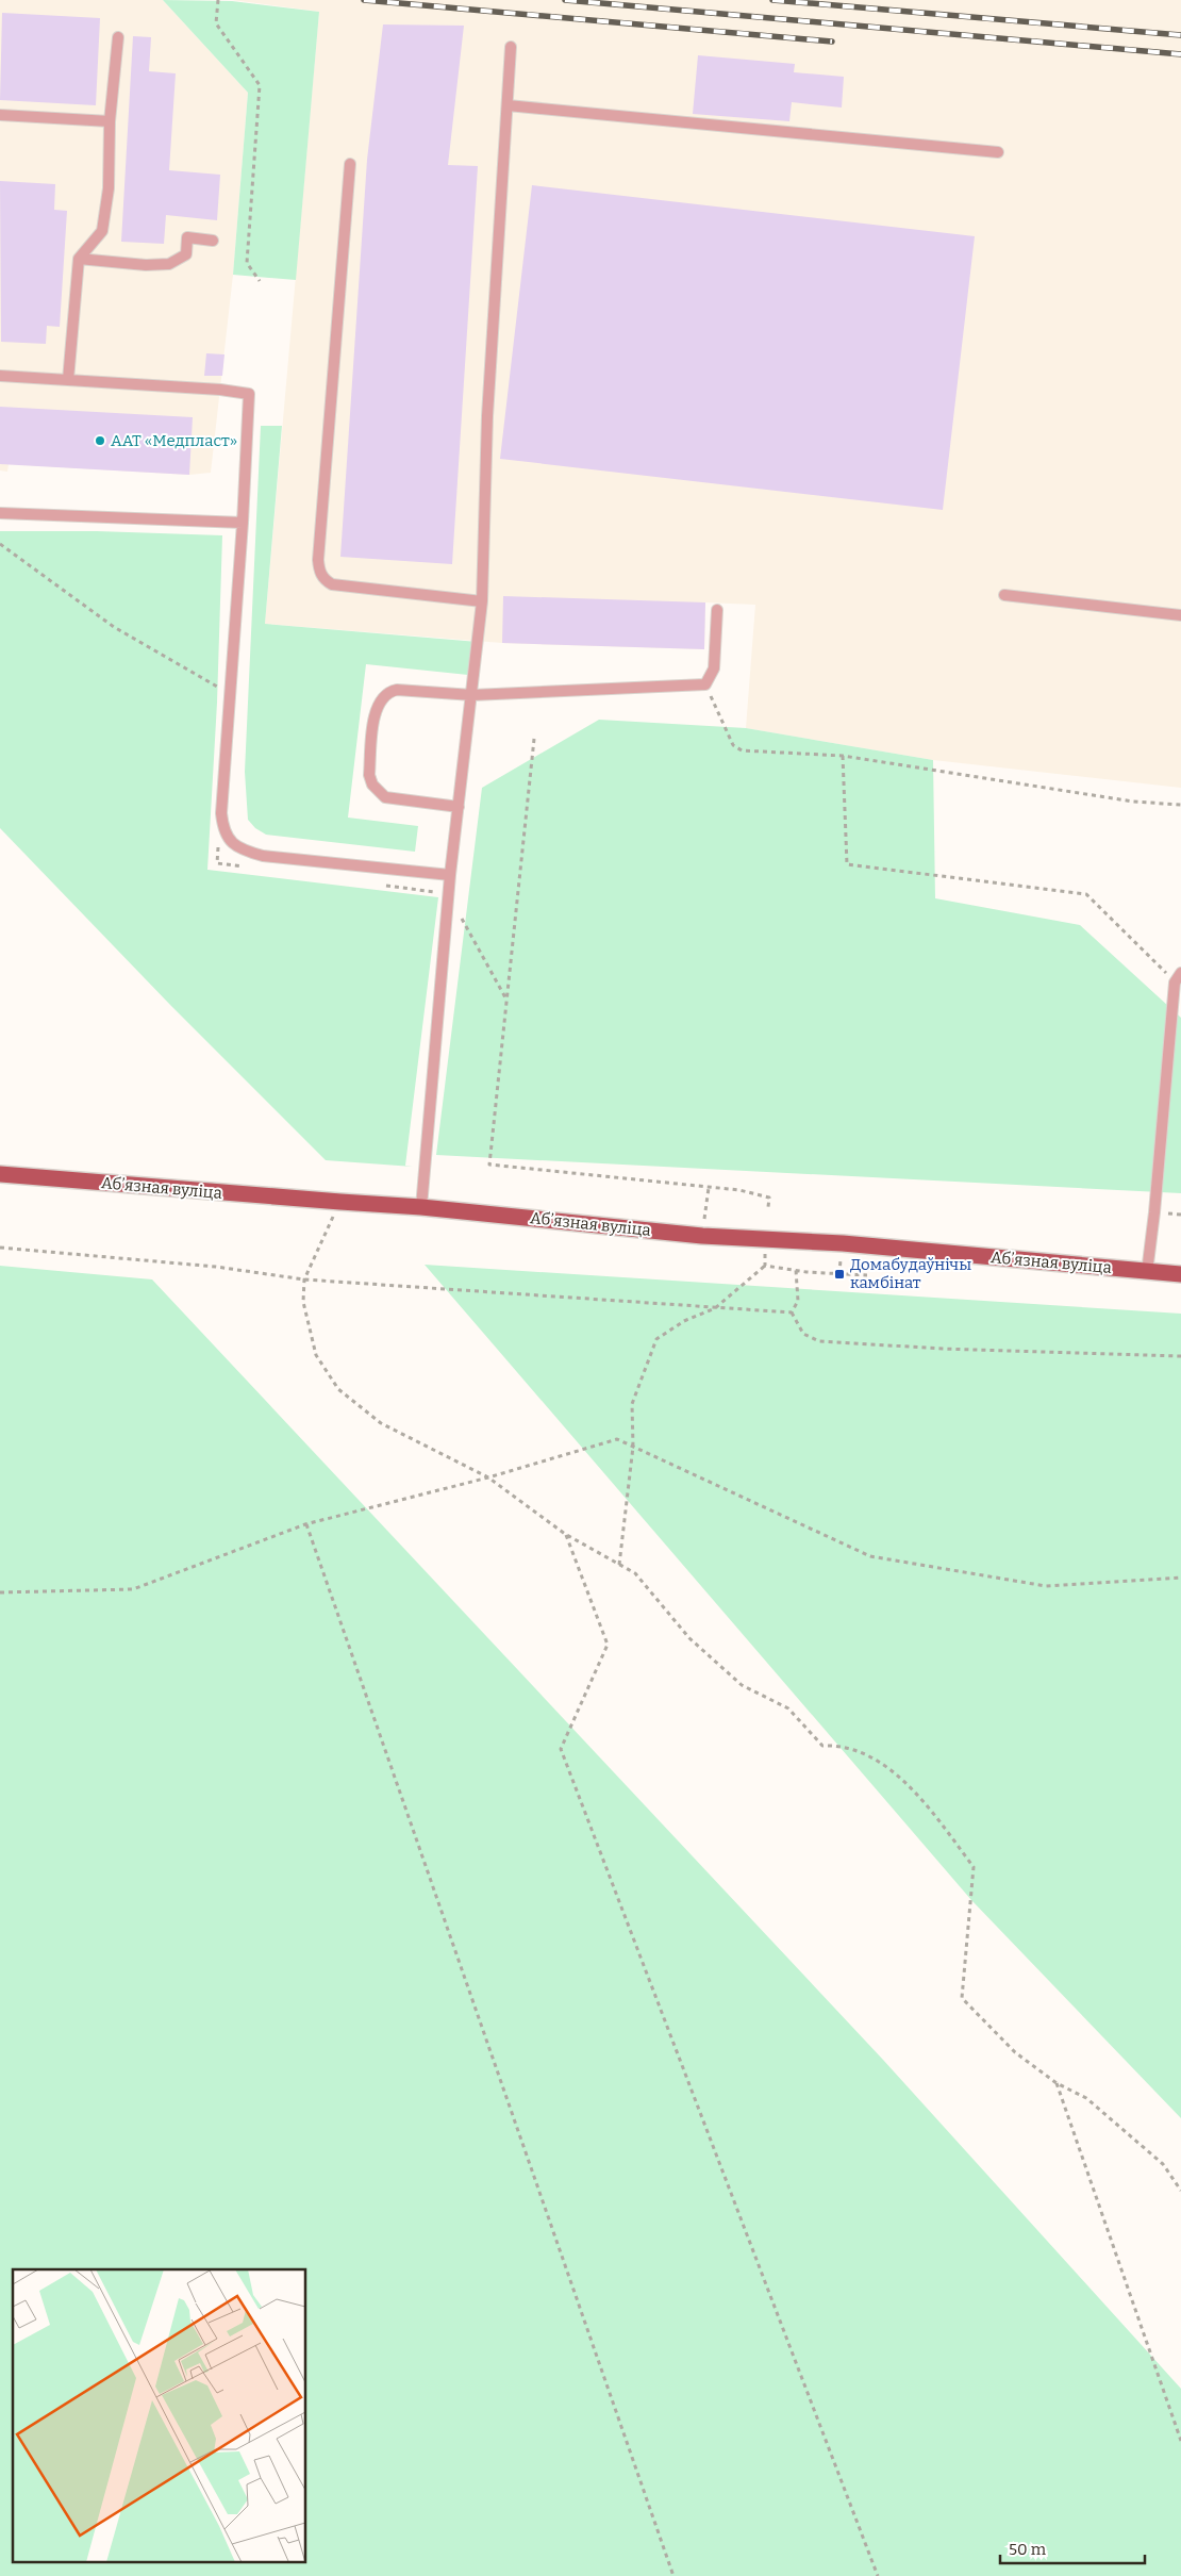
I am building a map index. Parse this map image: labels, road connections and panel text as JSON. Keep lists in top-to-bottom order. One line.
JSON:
{"streets":{"main road":["Абʼязная вуліца"]},"places":{"other":["ААТ «Медпласт»"],"transit":["Домабудаўнічы камбінат"]},"scale_bar":"50 m"}
